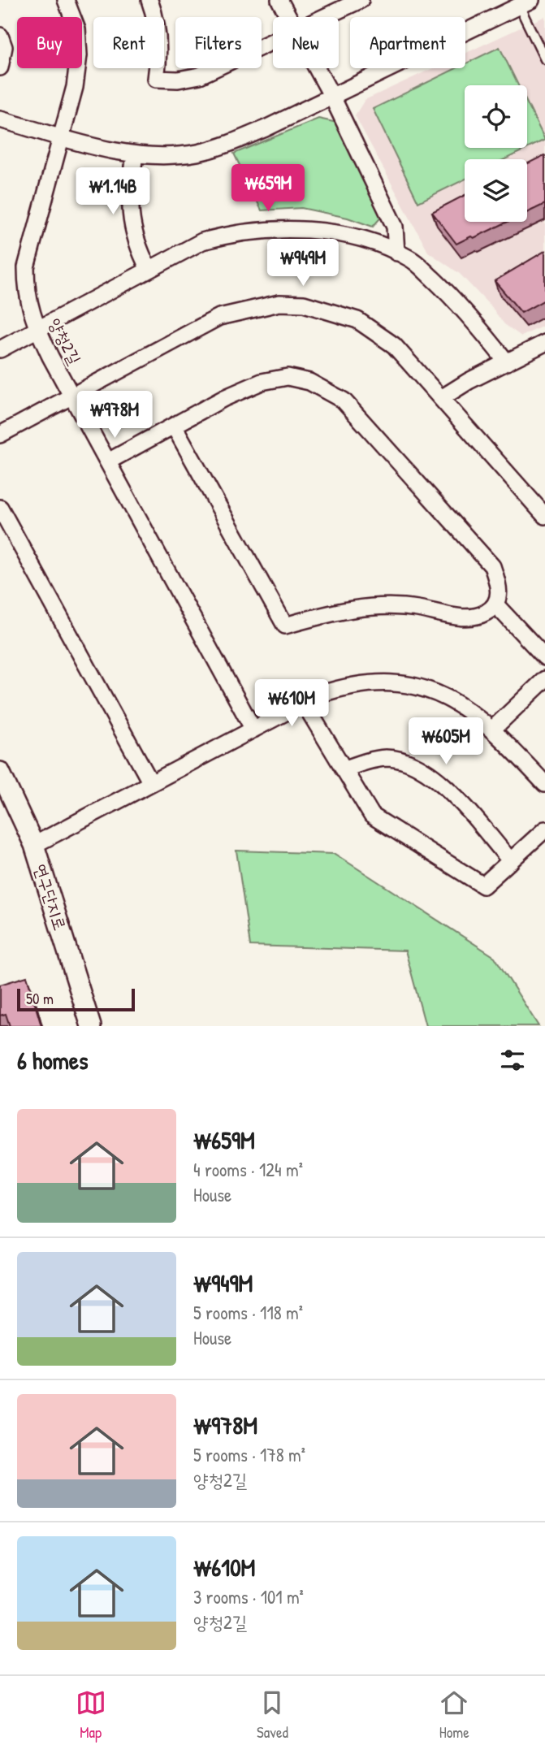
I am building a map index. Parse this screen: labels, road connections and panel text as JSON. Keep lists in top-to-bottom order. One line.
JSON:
{"streets":{"street":["양청2길","연구단지로"]},"scale_bar":"50 m","page":{"chip":["Buy","Rent","Filters","New","Apartment"],"price":["₩659M","₩1.14B","₩949M","₩978M","₩610M","₩605M"],"scale":"50 m","heading":"6 homes","list":[{"name":"₩659M","note":"4 rooms · 124 m² · House"},{"name":"₩949M","note":"5 rooms · 118 m² · House"},{"name":"₩978M","note":"5 rooms · 178 m² · 양청2길"},{"name":"₩610M","note":"3 rooms · 101 m² · 양청2길"}],"tabs":["Map","Saved","Home"]}}
